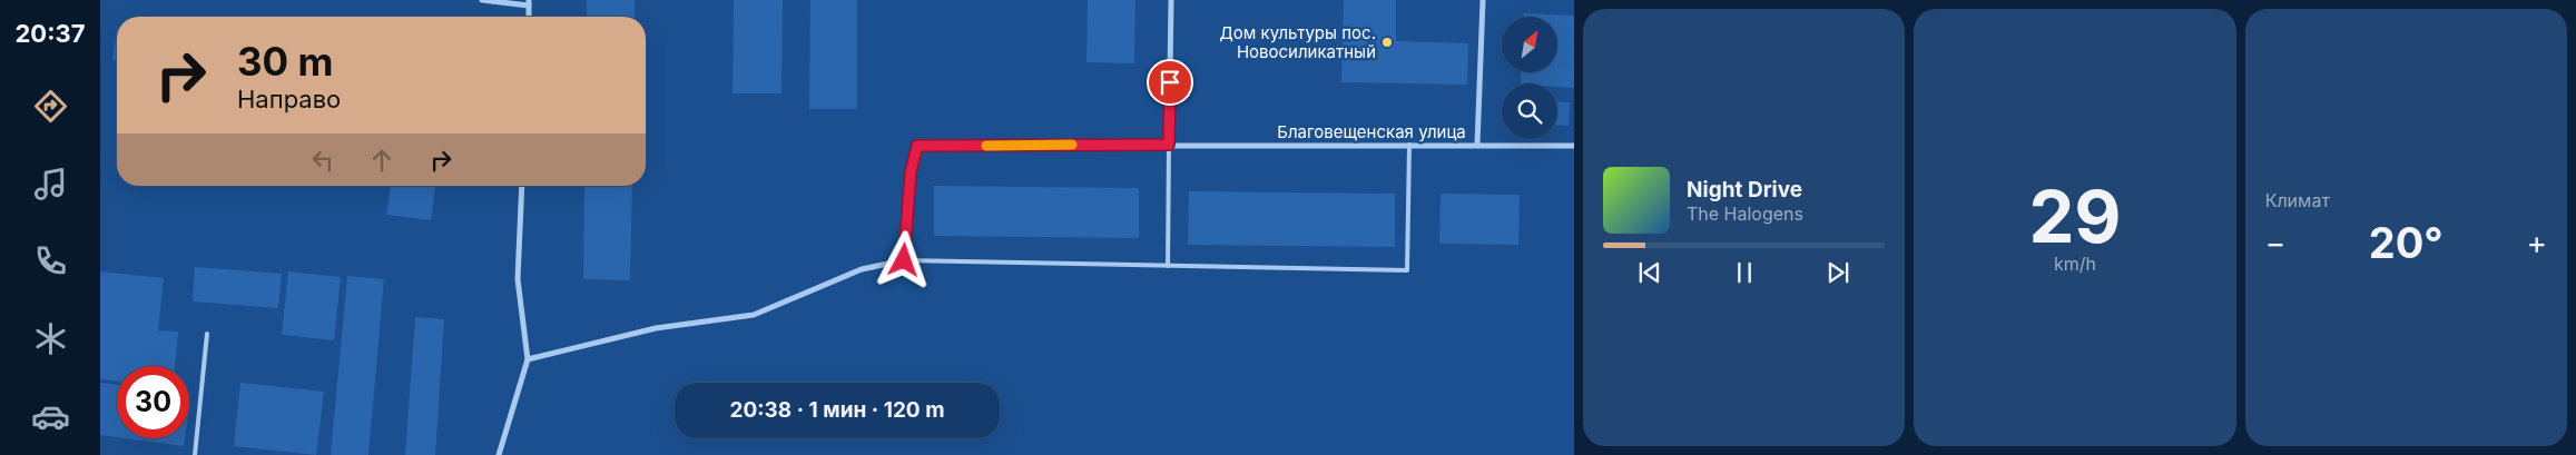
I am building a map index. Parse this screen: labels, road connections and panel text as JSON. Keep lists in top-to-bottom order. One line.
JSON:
{"streets":{"street":["Благовещенская улица"]},"places":["Дом культуры пос. Новосиликатный"],"north":"top right","page":{"tabs":"20:37","tile":[["29","km/h"],"Климат"],"turn":["30 m","Направо"],"song":["Night Drive","The Halogens"],"heat":["−","20°","+"],"limit":"30","trip":"20:38 · 1 мин · 120 m"}}
